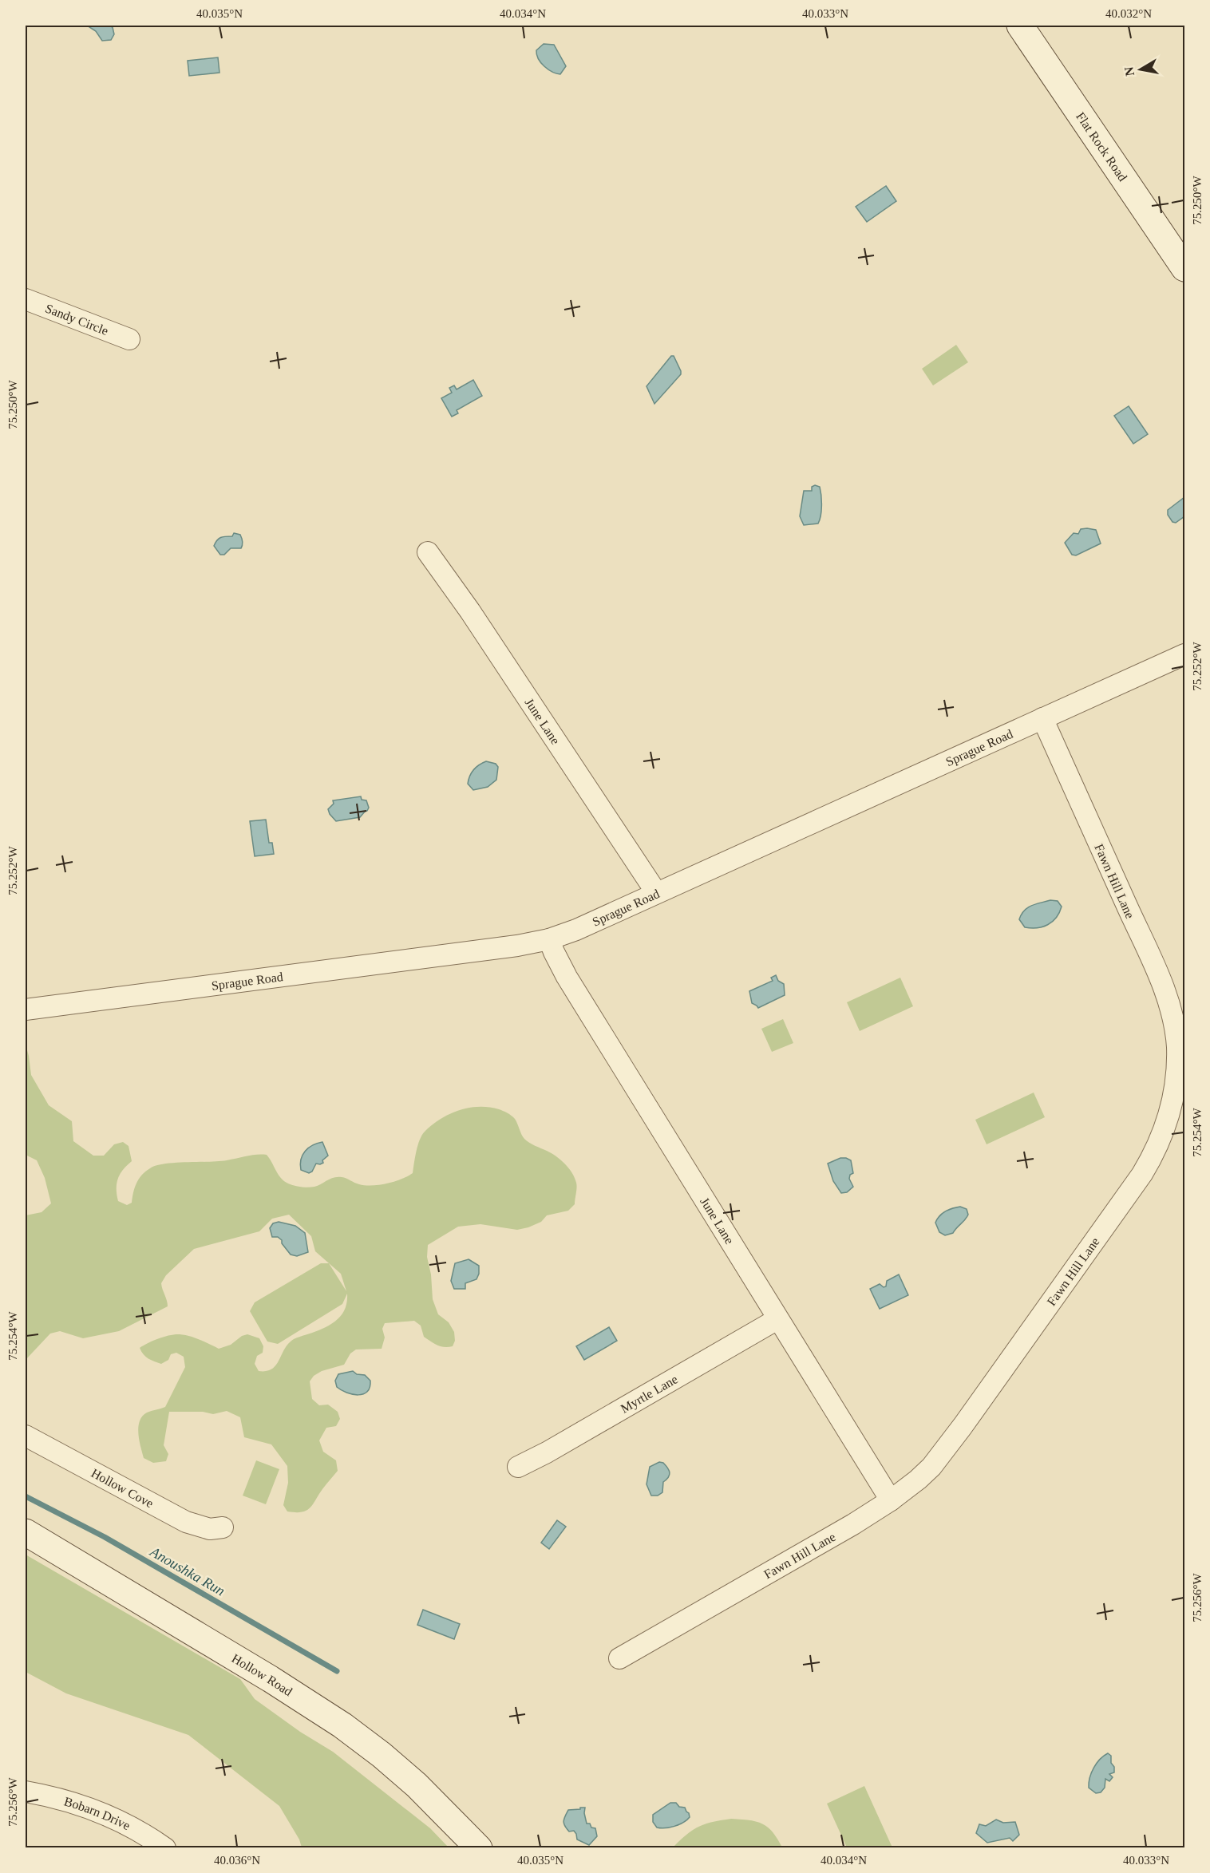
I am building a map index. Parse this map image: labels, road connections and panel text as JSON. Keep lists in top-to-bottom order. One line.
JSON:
{"streets":{"main road":["Flat Rock Road","Hollow Road"],"street":["Sandy Circle","June Lane","Sprague Road","Fawn Hill Lane","Myrtle Lane","Hollow Cove","Bobarn Drive"]},"crossings":[["June Lane","Sprague Road"],["June Lane","Fawn Hill Lane"],["June Lane","Myrtle Lane"],["Sprague Road","Fawn Hill Lane"]],"water":["Anoushka Run"],"north":"left","coordinates":["40.035°N","40.034°N","40.033°N","40.032°N","75.250°W","75.252°W","75.254°W","75.256°W","40.036°N"]}
